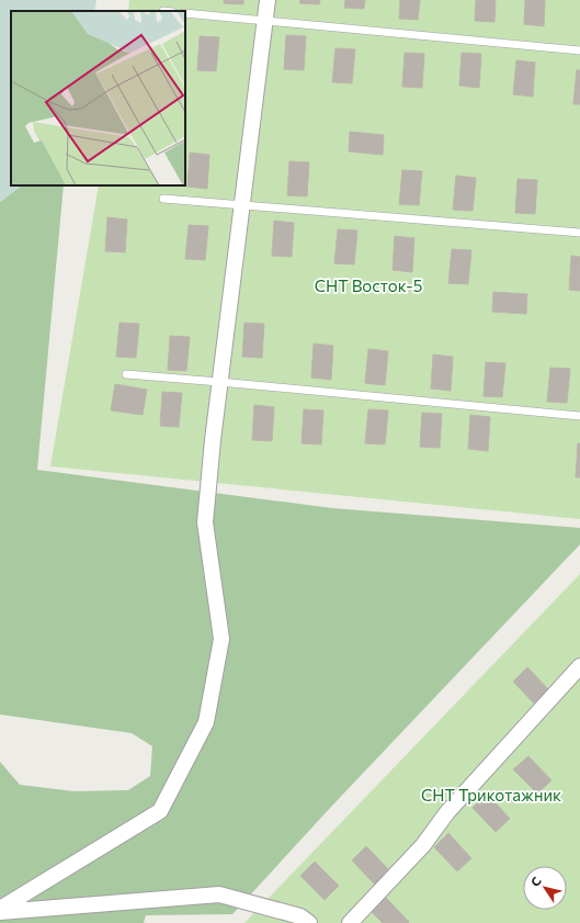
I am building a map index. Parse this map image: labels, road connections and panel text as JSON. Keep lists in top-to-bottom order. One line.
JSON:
{"parks":["СНТ Восток-5","СНТ Трикотажник"],"north":"top left"}
